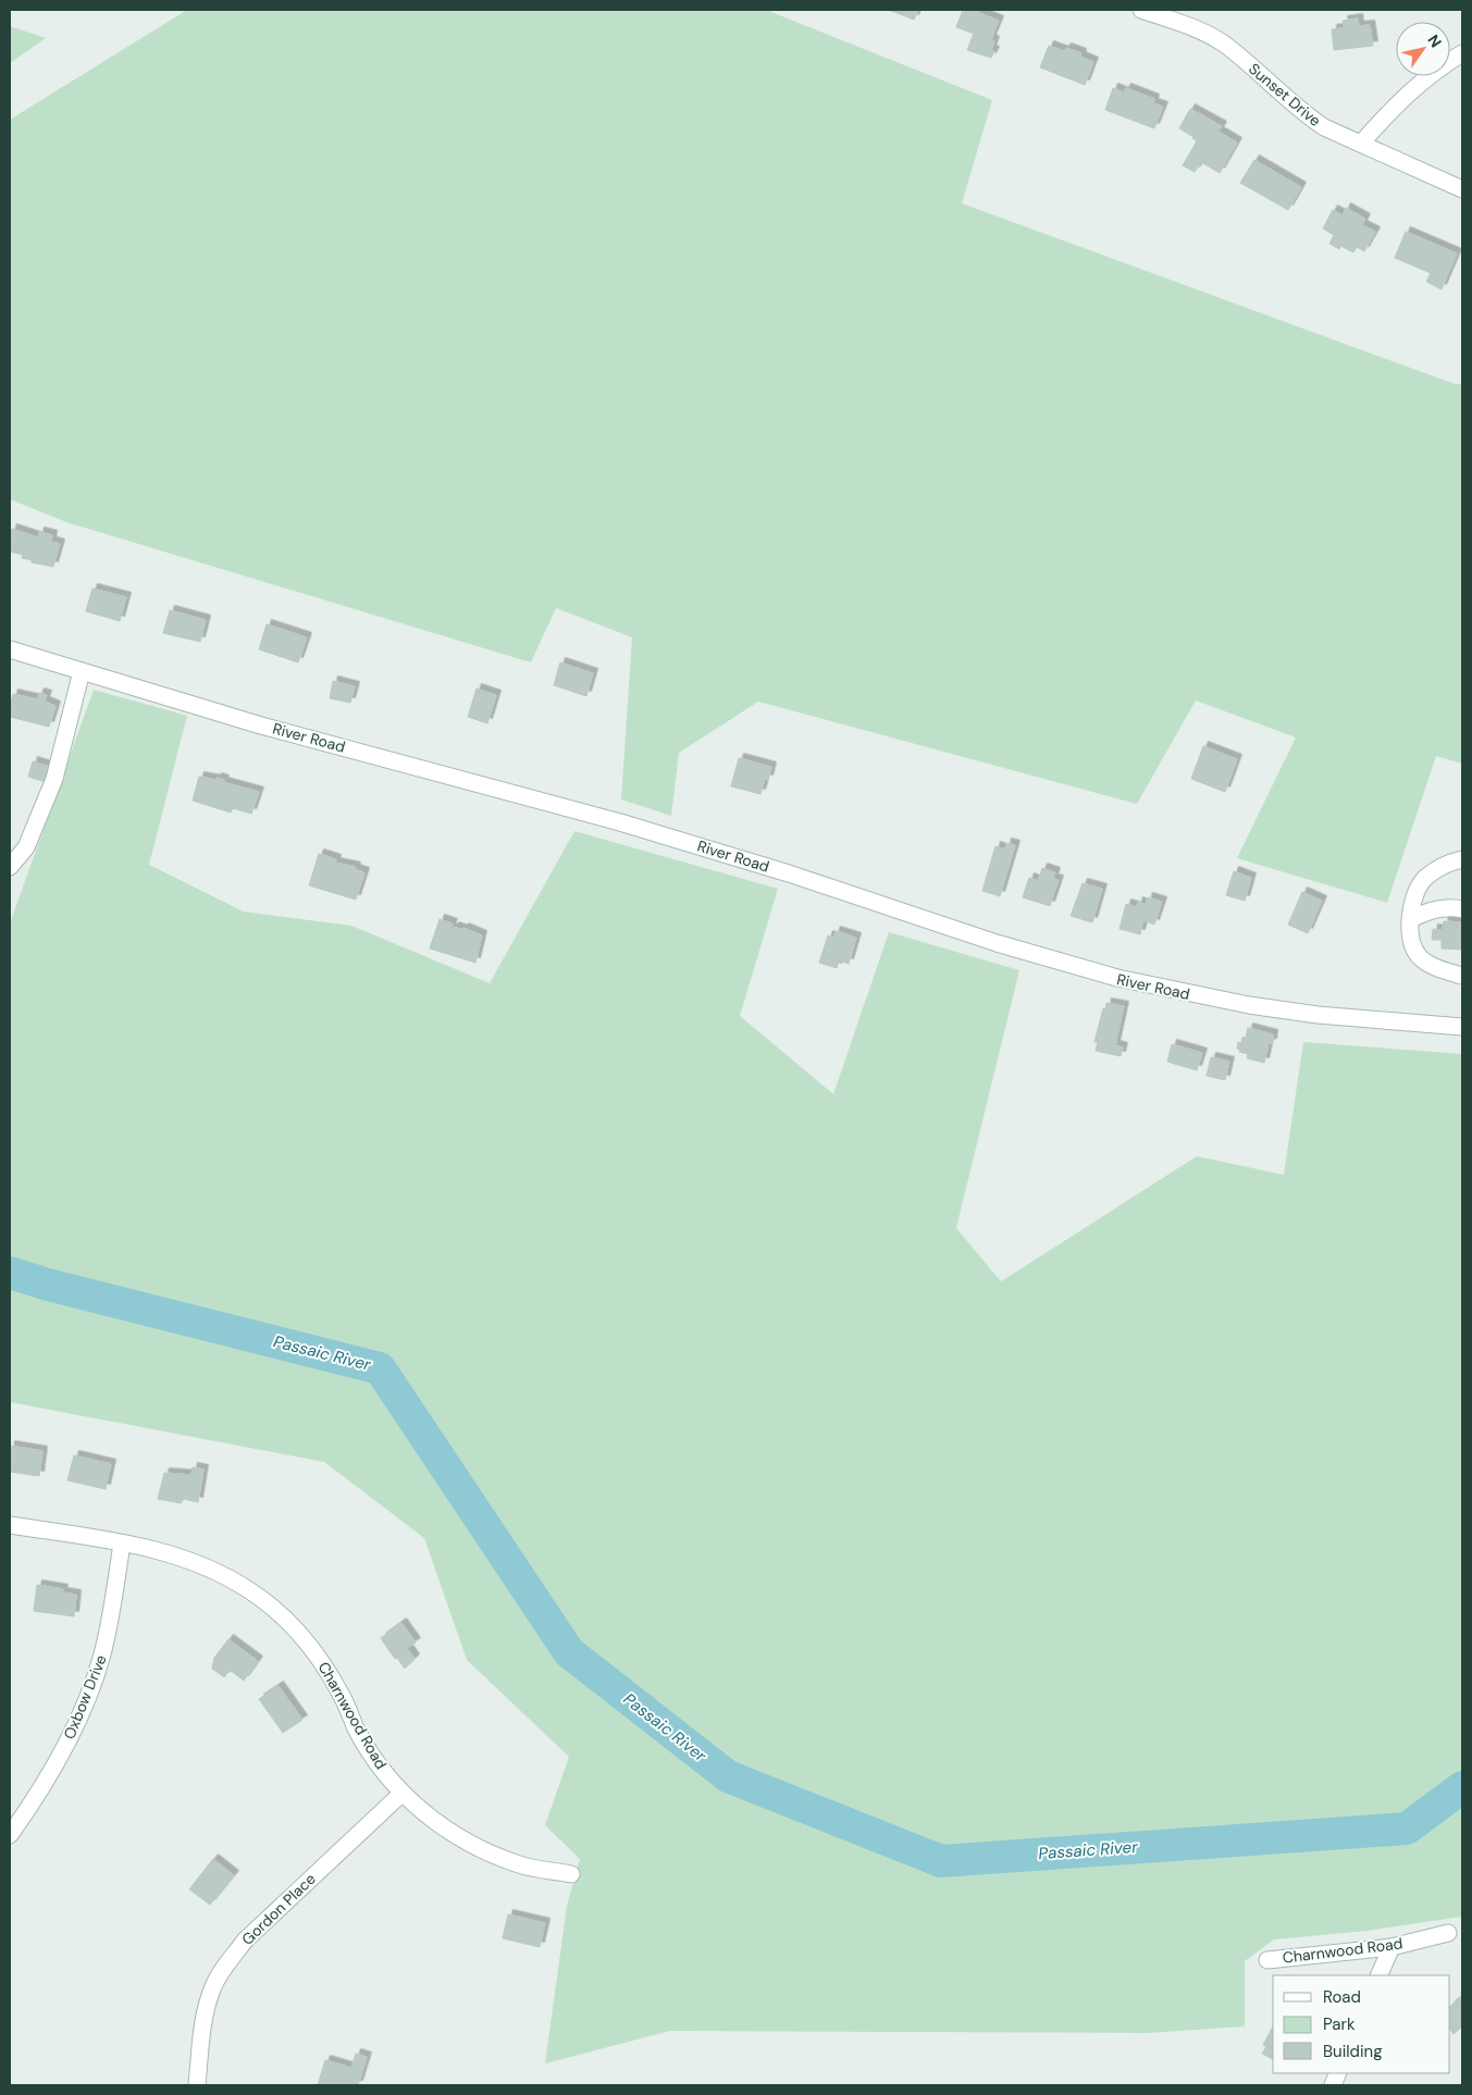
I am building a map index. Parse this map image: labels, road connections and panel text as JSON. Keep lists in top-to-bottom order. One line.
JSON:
{"streets":{"street":["Sunset Drive","River Road","Oxbow Drive","Charnwood Road","Gordon Place"]},"crossings":[["Oxbow Drive","Charnwood Road"],["Charnwood Road","Gordon Place"]],"water":["Passaic River"],"legend":["Road","Park","Building"],"north":"top right"}
